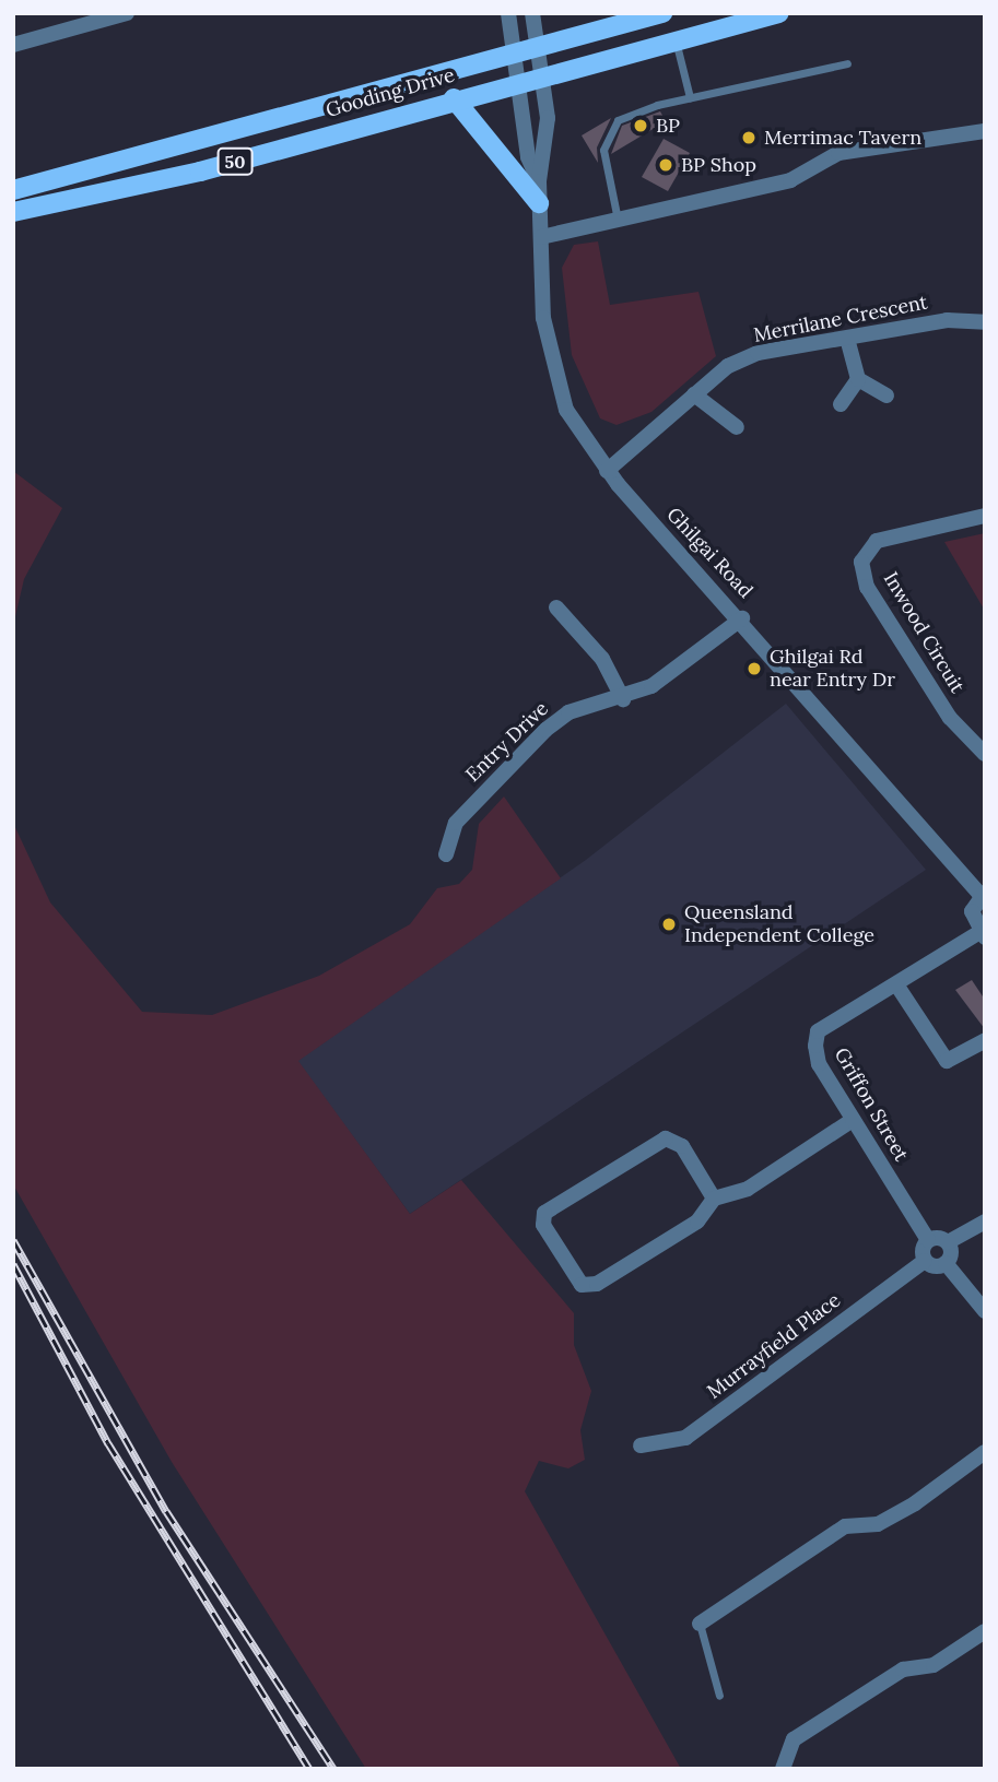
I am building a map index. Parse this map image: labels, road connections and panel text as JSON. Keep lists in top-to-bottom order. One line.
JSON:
{"streets":{"main road":["Gooding Drive","50"],"street":["Merrilane Crescent","Ghilgai Road","Inwood Circuit","Entry Drive","Griffon Street","Murrayfield Place"]},"crossings":[["Gooding Drive","Ghilgai Road"],["Merrilane Crescent","Ghilgai Road"],["Ghilgai Road","Entry Drive"],["Ghilgai Road","Griffon Street"]],"places":["BP","Merrimac Tavern","BP Shop","Ghilgai Rd near Entry Dr","Queensland Independent College"]}
